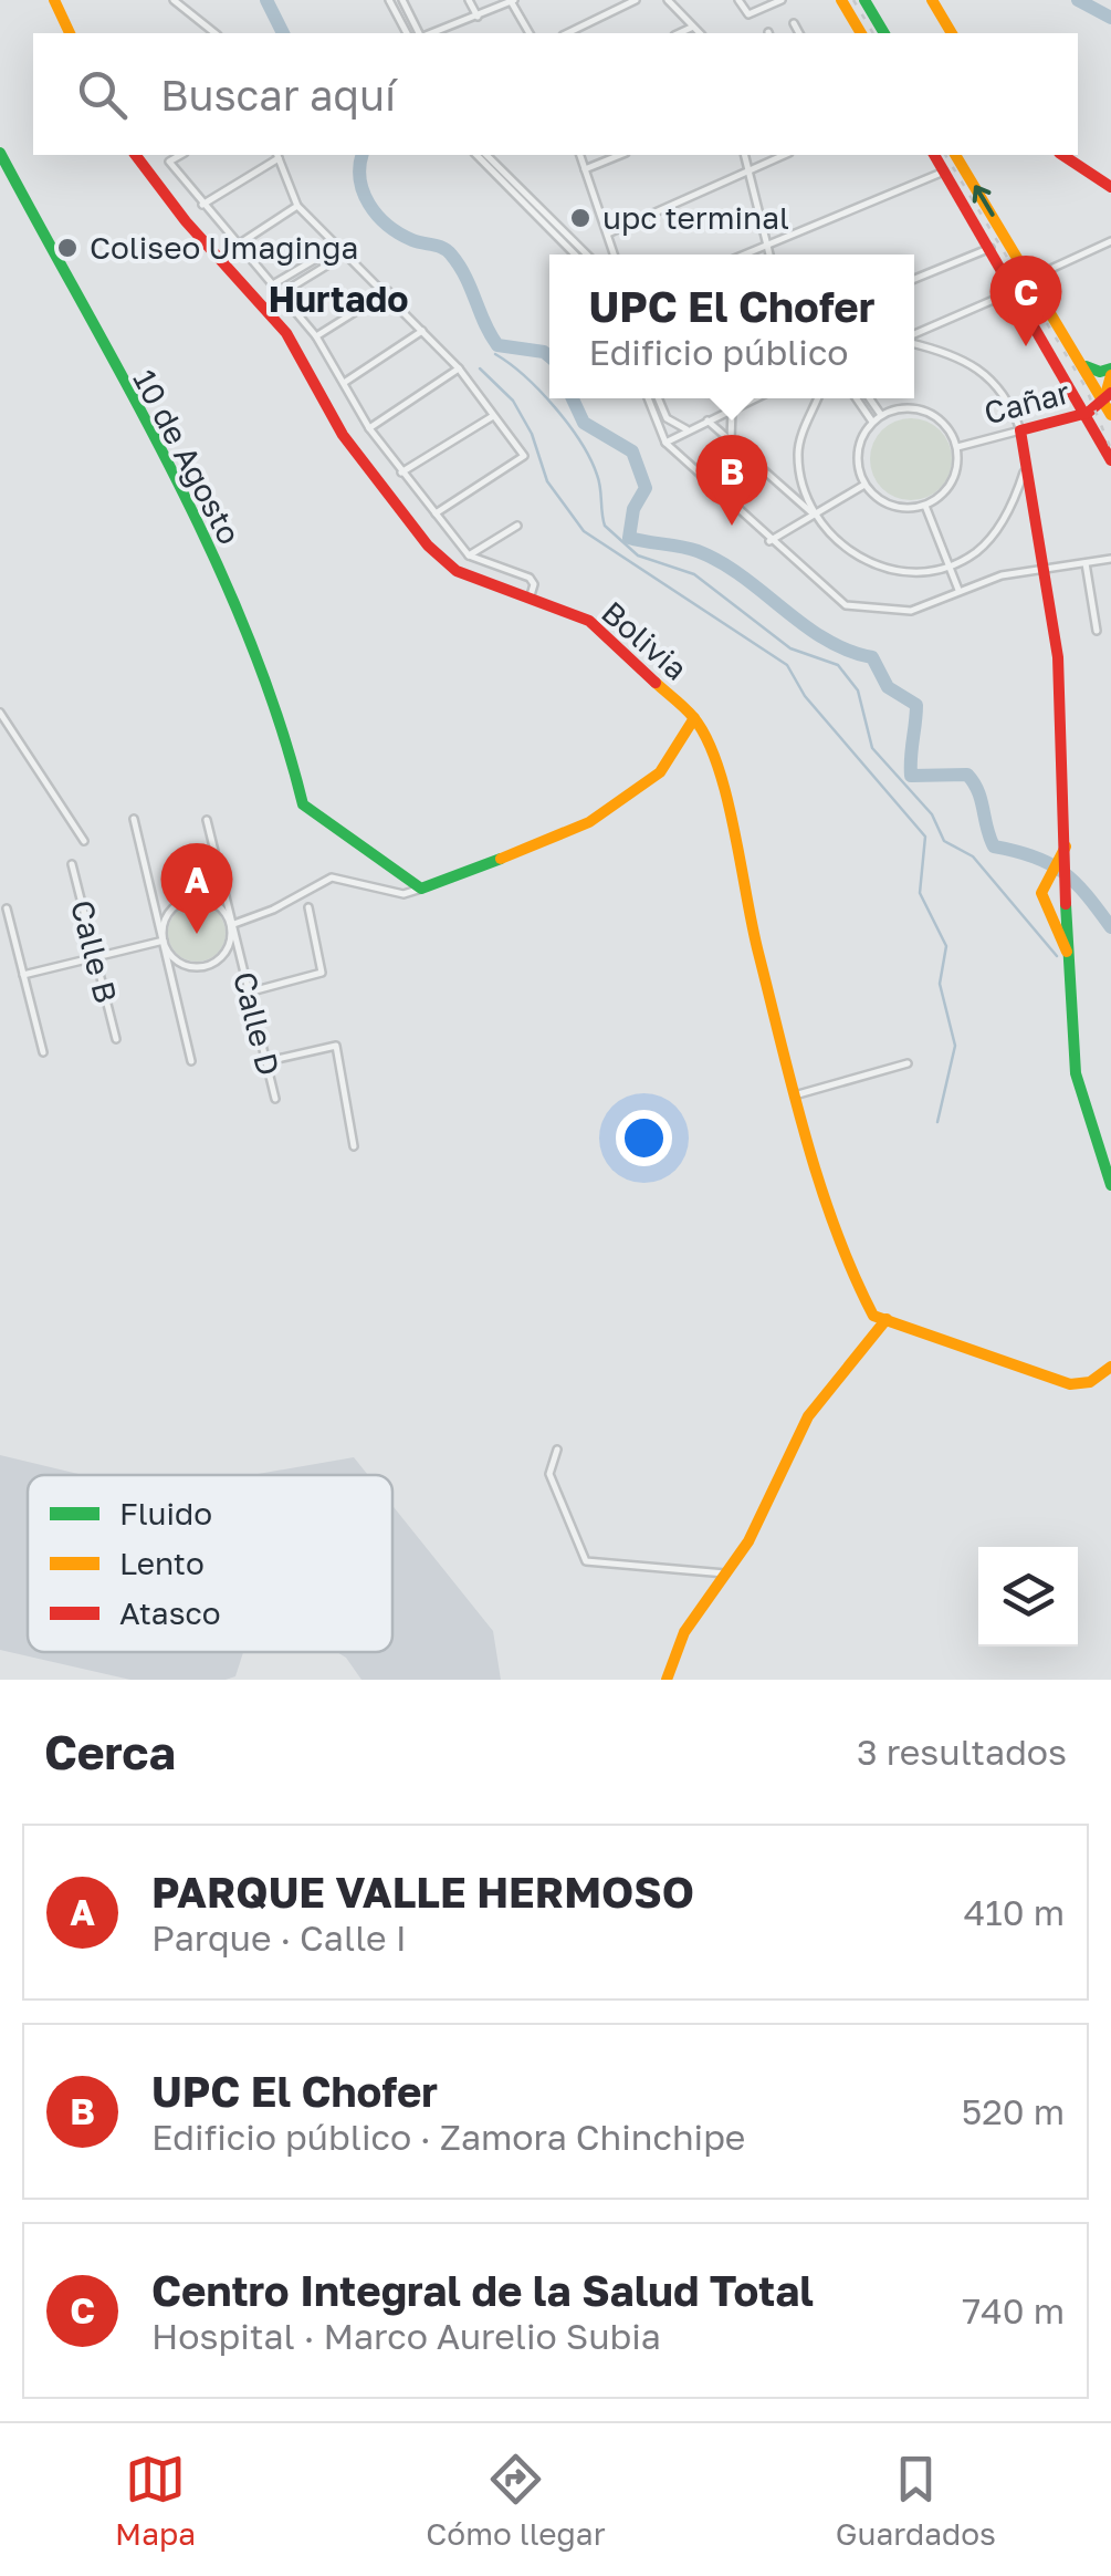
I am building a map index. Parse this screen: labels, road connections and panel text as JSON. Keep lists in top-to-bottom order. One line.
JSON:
{"streets":{"street":["Cañar","10 de Agosto","Bolivia","Calle B","Calle D"]},"districts":["Hurtado"],"places":["upc terminal","Coliseo Umaginga"],"legend":["Fluido","Lento","Atasco"],"page":{"search":"Buscar aquí","popup":["UPC El Chofer","Edificio público"],"pins":["C","B","A"],"heading":["Cerca","3 resultados"],"list":[{"mark":"A","name":"PARQUE VALLE HERMOSO","note":"Parque · Calle I","value":"410 m"},{"mark":"B","name":"UPC El Chofer","note":"Edificio público · Zamora Chinchipe","value":"520 m"},{"mark":"C","name":"Centro Integral de la Salud Total","note":"Hospital · Marco Aurelio Subia","value":"740 m"}],"nav":["Mapa","Cómo llegar","Guardados"]}}
